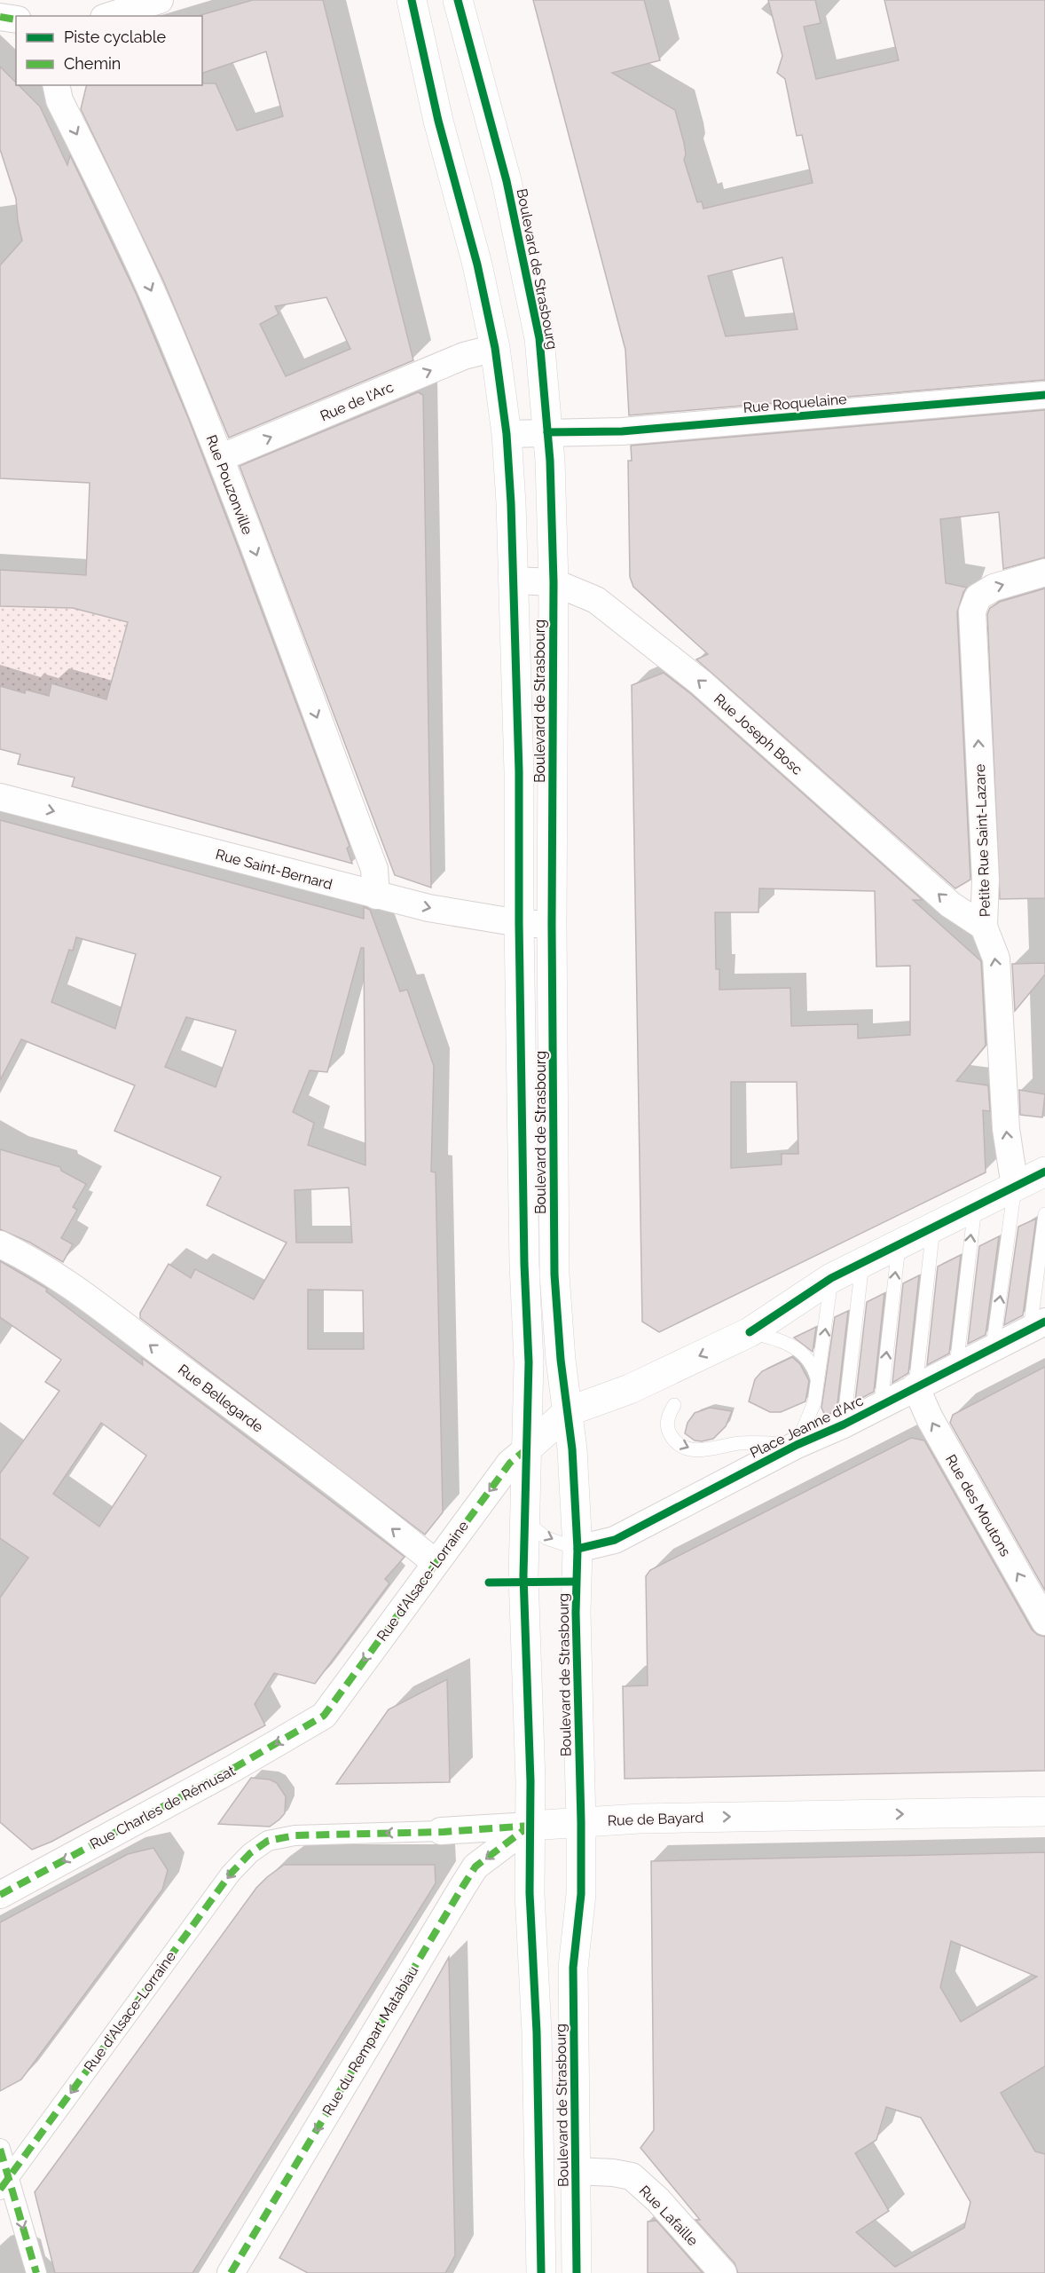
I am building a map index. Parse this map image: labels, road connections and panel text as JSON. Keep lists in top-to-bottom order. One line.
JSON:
{"streets":{"main road":["Boulevard de Strasbourg","Rue de Bayard"],"street":["Rue de l'Arc","Rue Roquelaine","Rue Pouzonville","Rue Joseph Bosc","Petite Rue Saint-Lazare","Rue Saint-Bernard","Rue Bellegarde","Place Jeanne d'Arc","Rue des Moutons","Rue d'Alsace-Lorraine","Rue Charles de Rémusat","Rue du Rempart Matabiau","Rue Lafaille"]},"crossings":[["Boulevard de Strasbourg","Rue de l'Arc"],["Boulevard de Strasbourg","Rue Roquelaine"],["Boulevard de Strasbourg","Rue Joseph Bosc"],["Boulevard de Strasbourg","Rue Saint-Bernard"],["Boulevard de Strasbourg","Place Jeanne d'Arc"],["Boulevard de Strasbourg","Rue d'Alsace-Lorraine"],["Boulevard de Strasbourg","Rue de Bayard"],["Boulevard de Strasbourg","Rue du Rempart Matabiau"],["Boulevard de Strasbourg","Rue Lafaille"],["Rue de l'Arc","Rue Pouzonville"],["Rue Pouzonville","Rue Saint-Bernard"],["Rue Joseph Bosc","Petite Rue Saint-Lazare"],["Rue Bellegarde","Rue d'Alsace-Lorraine"],["Place Jeanne d'Arc","Rue des Moutons"],["Rue d'Alsace-Lorraine","Rue Charles de Rémusat"],["Rue d'Alsace-Lorraine","Rue de Bayard"],["Rue de Bayard","Rue du Rempart Matabiau"]],"one_way":["Rue de l'Arc","Rue Pouzonville","Rue Joseph Bosc","Petite Rue Saint-Lazare","Rue Saint-Bernard","Rue Bellegarde","Rue des Moutons","Rue d'Alsace-Lorraine","Rue Charles de Rémusat","Rue du Rempart Matabiau"],"legend":["Piste cyclable","Chemin"]}
